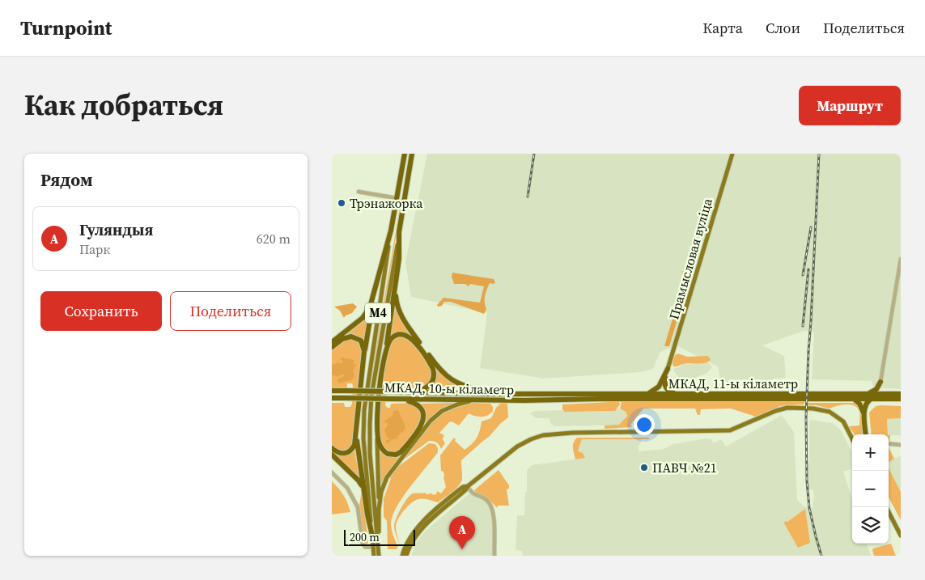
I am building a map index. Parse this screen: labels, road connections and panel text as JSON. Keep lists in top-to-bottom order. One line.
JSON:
{"streets":{"highway":["М4","МКАД, 11-ы кіламетр","МКАД, 10-ы кіламетр"],"main road":["Прамысловая вуліца"]},"crossings":[["МКАД, 11-ы кіламетр","МКАД, 10-ы кіламетр"]],"places":["Трэнажорка","ПАВЧ №21"],"scale_bar":"200 m","page":{"header":"Turnpoint","nav":["Карта","Слои","Поделиться"],"title":"Как добраться","buttons":["Маршрут",["Сохранить","Поделиться"]],"heading":"Рядом","list":[{"mark":"A","name":"Гуляндыя","note":"Парк","value":"620 m"}],"map_buttons":["+","−"],"pins":"A","scale":"200 m"}}
